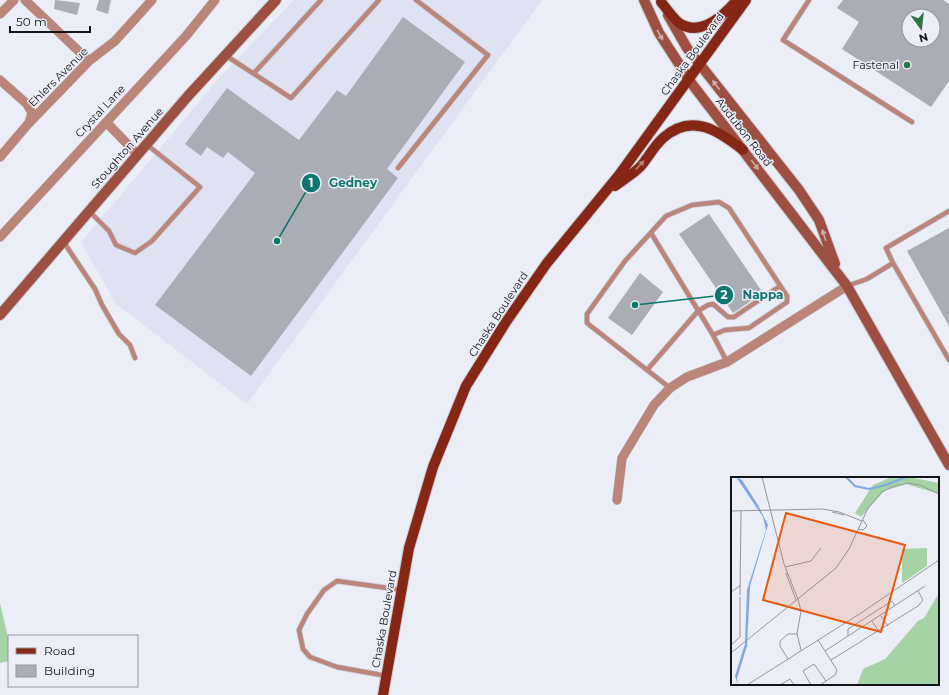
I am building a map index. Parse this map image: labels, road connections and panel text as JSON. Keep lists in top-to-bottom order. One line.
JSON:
{"streets":{"main road":["Chaska Boulevard","Audubon Road","Stoughton Avenue"],"street":["Ehlers Avenue","Crystal Lane"]},"crossings":[["Chaska Boulevard","Audubon Road"]],"places":["Fastenal","Gedney","Nappa"],"legend":["Road","Building"],"scale_bar":"50 m","north":"bottom"}
